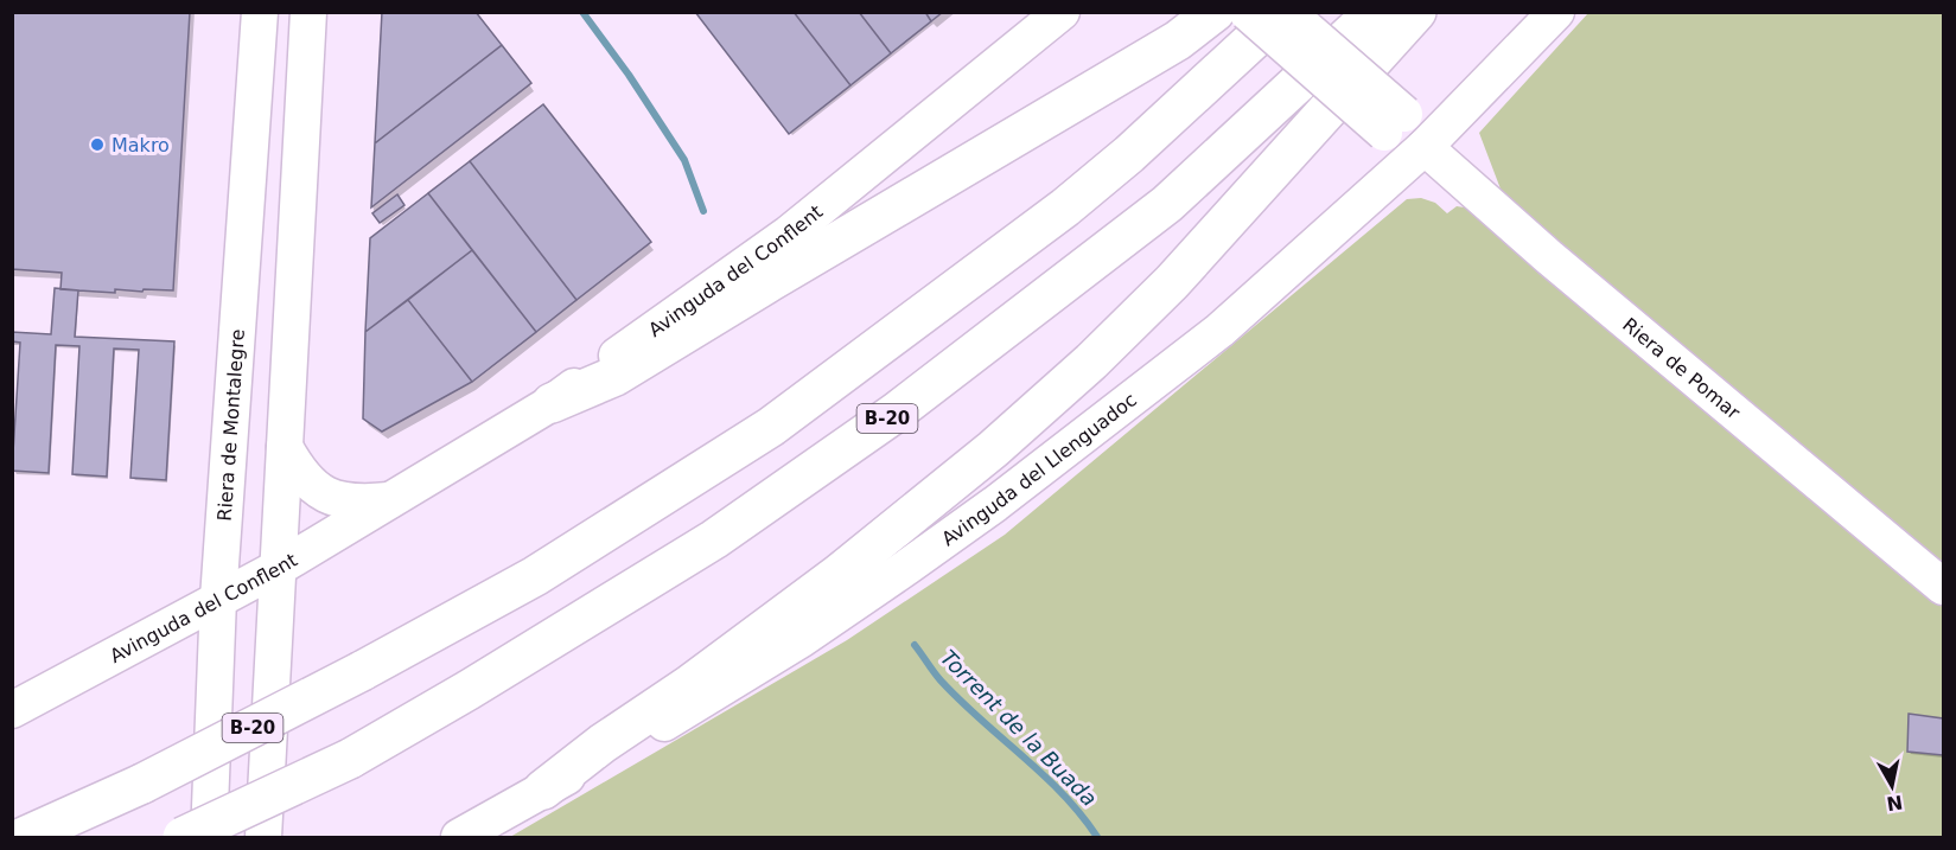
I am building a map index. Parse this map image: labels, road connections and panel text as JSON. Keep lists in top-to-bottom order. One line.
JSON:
{"streets":{"highway":["B-20"],"street":["Avinguda del Conflent","Riera de Pomar","Riera de Montalegre","Avinguda del Llenguadoc"]},"crossings":[["Avinguda del Conflent","Riera de Montalegre"],["Riera de Pomar","Avinguda del Llenguadoc"]],"water":["Torrent de la Buada"],"places":["Makro"],"north":"bottom"}
